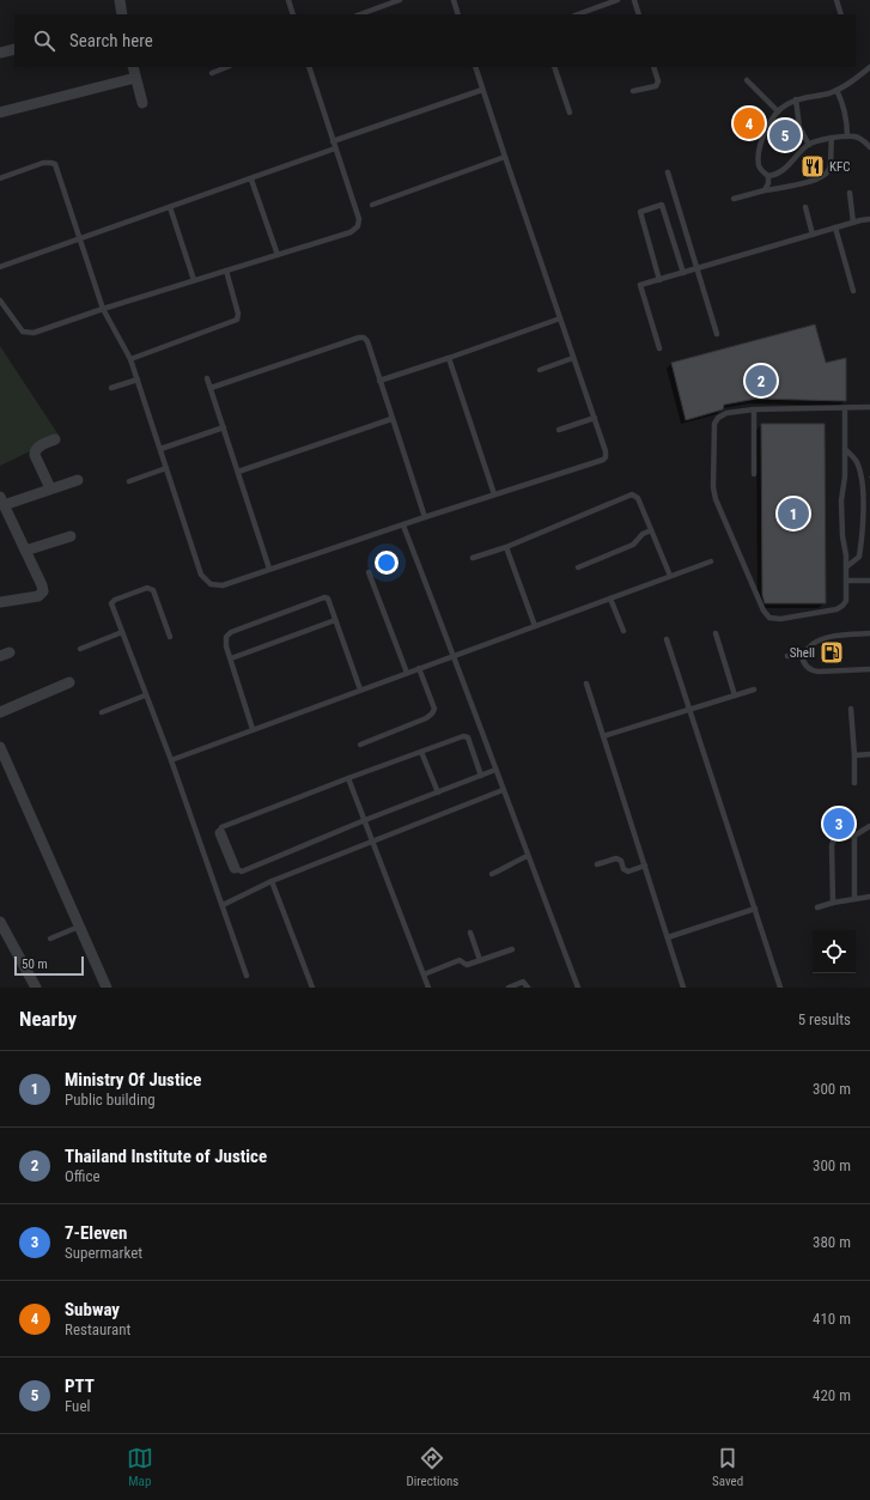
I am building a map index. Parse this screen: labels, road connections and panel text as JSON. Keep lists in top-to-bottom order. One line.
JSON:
{"places":{"restaurant":["KFC"],"fuel station":["Shell"]},"scale_bar":"50 m","page":{"search":"Search here","pins":["4","5","2","1","3"],"scale":"50 m","heading":["Nearby","5 results"],"list":[{"mark":"1","name":"Ministry Of Justice","note":"Public building","value":"300 m"},{"mark":"2","name":"Thailand Institute of Justice","note":"Office","value":"300 m"},{"mark":"3","name":"7-Eleven","note":"Supermarket","value":"380 m"},{"mark":"4","name":"Subway","note":"Restaurant","value":"410 m"},{"mark":"5","name":"PTT","note":"Fuel","value":"420 m"}],"nav":["Map","Directions","Saved"]}}
